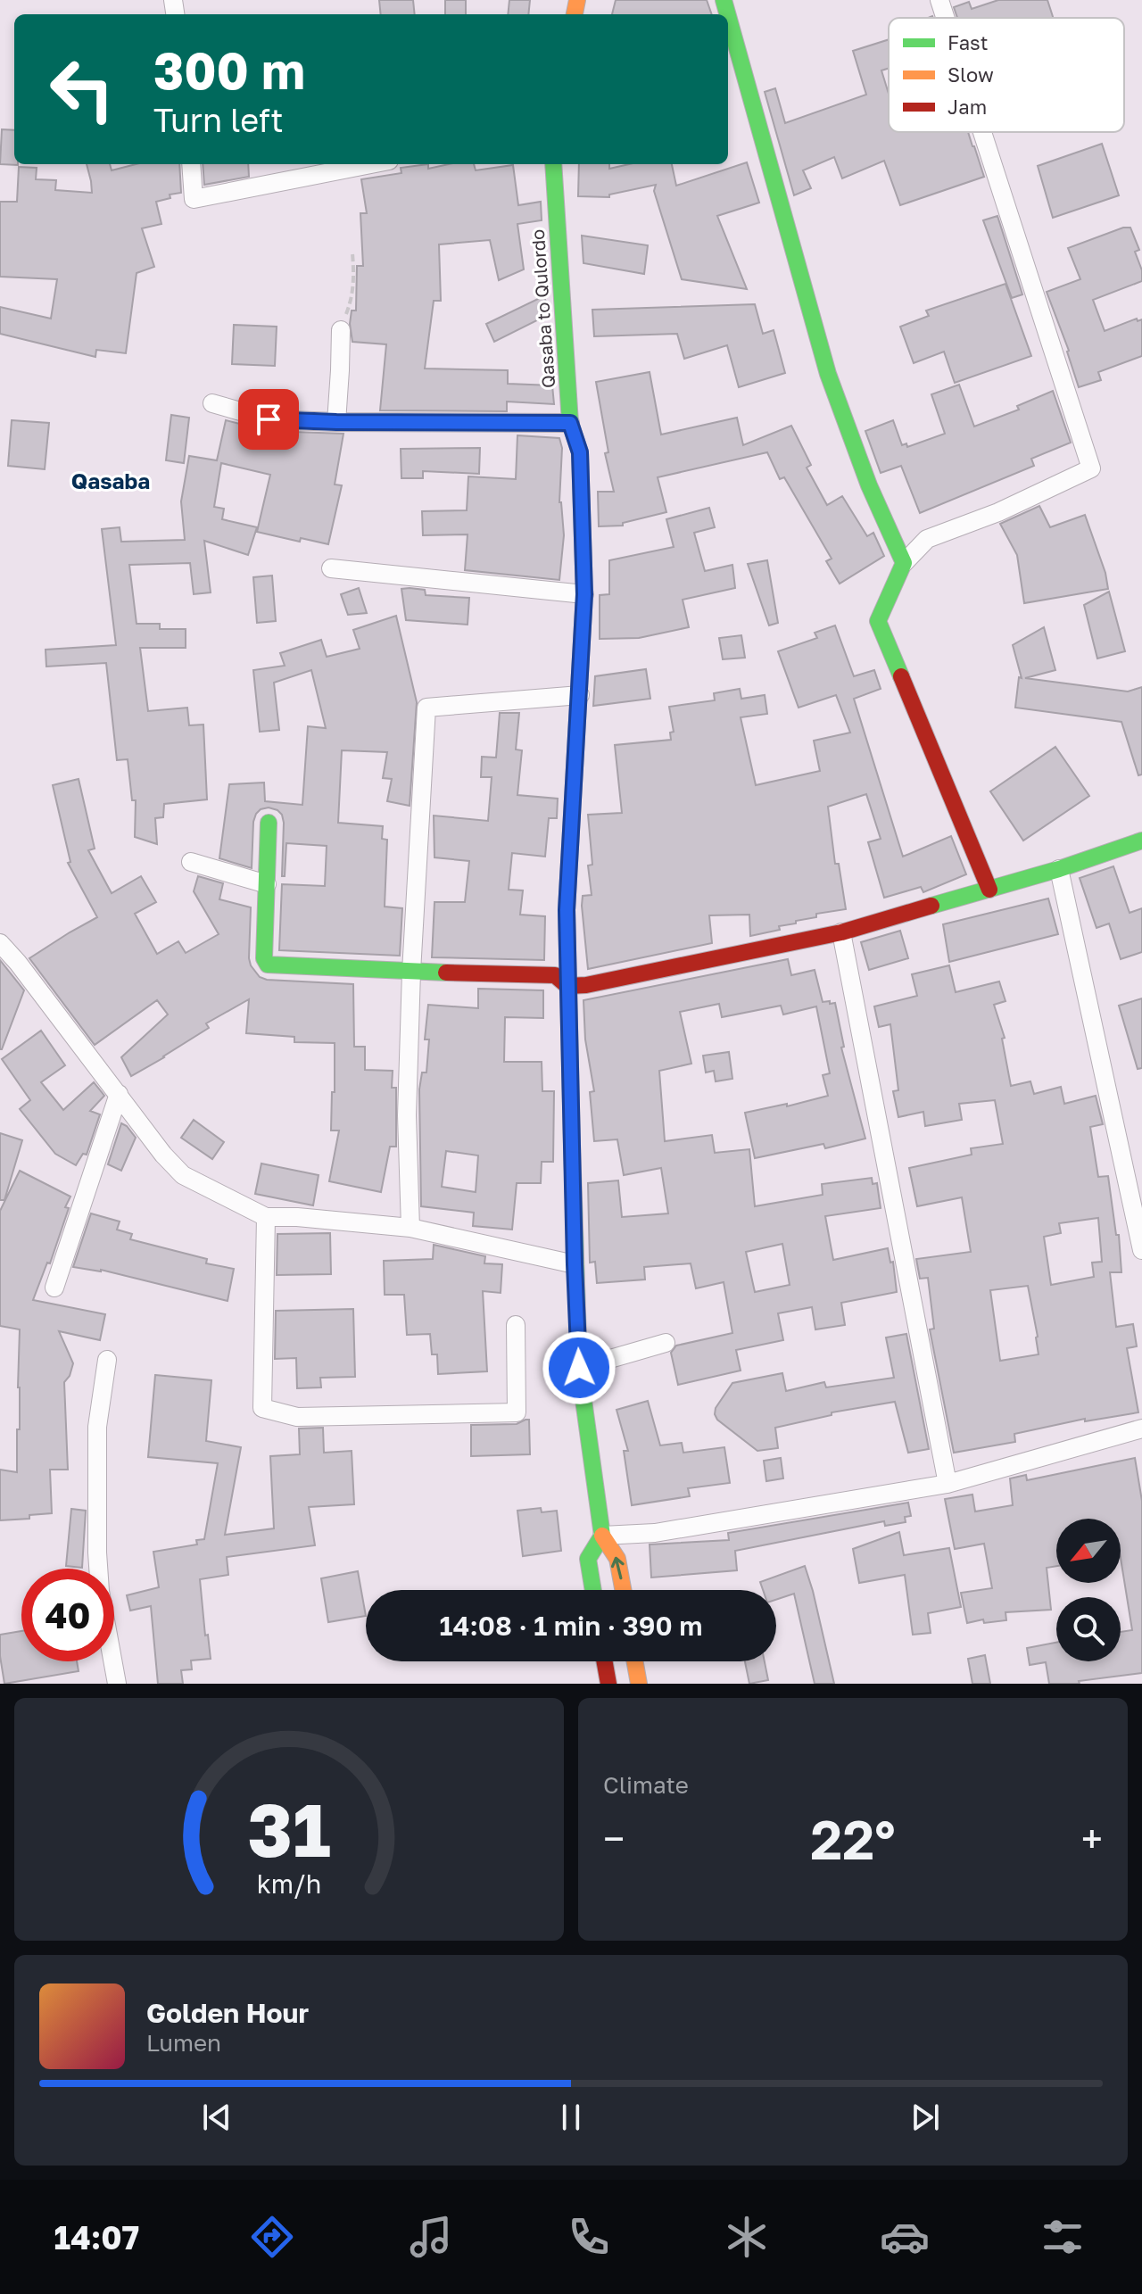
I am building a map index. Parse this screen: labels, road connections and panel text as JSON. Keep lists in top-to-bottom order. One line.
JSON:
{"streets":{"street":["Qasaba to Qulordo"]},"districts":["Qasaba"],"legend":["Fast","Slow","Jam"],"north":"bottom left","page":{"turn":["300 m","Turn left"],"limit":"40","trip":"14:08 · 1 min · 390 m","tile":"Climate","heat":["−","22°","+"],"song":["Golden Hour","Lumen"],"tabs":"14:07","gauge":["31","km/h"]}}
